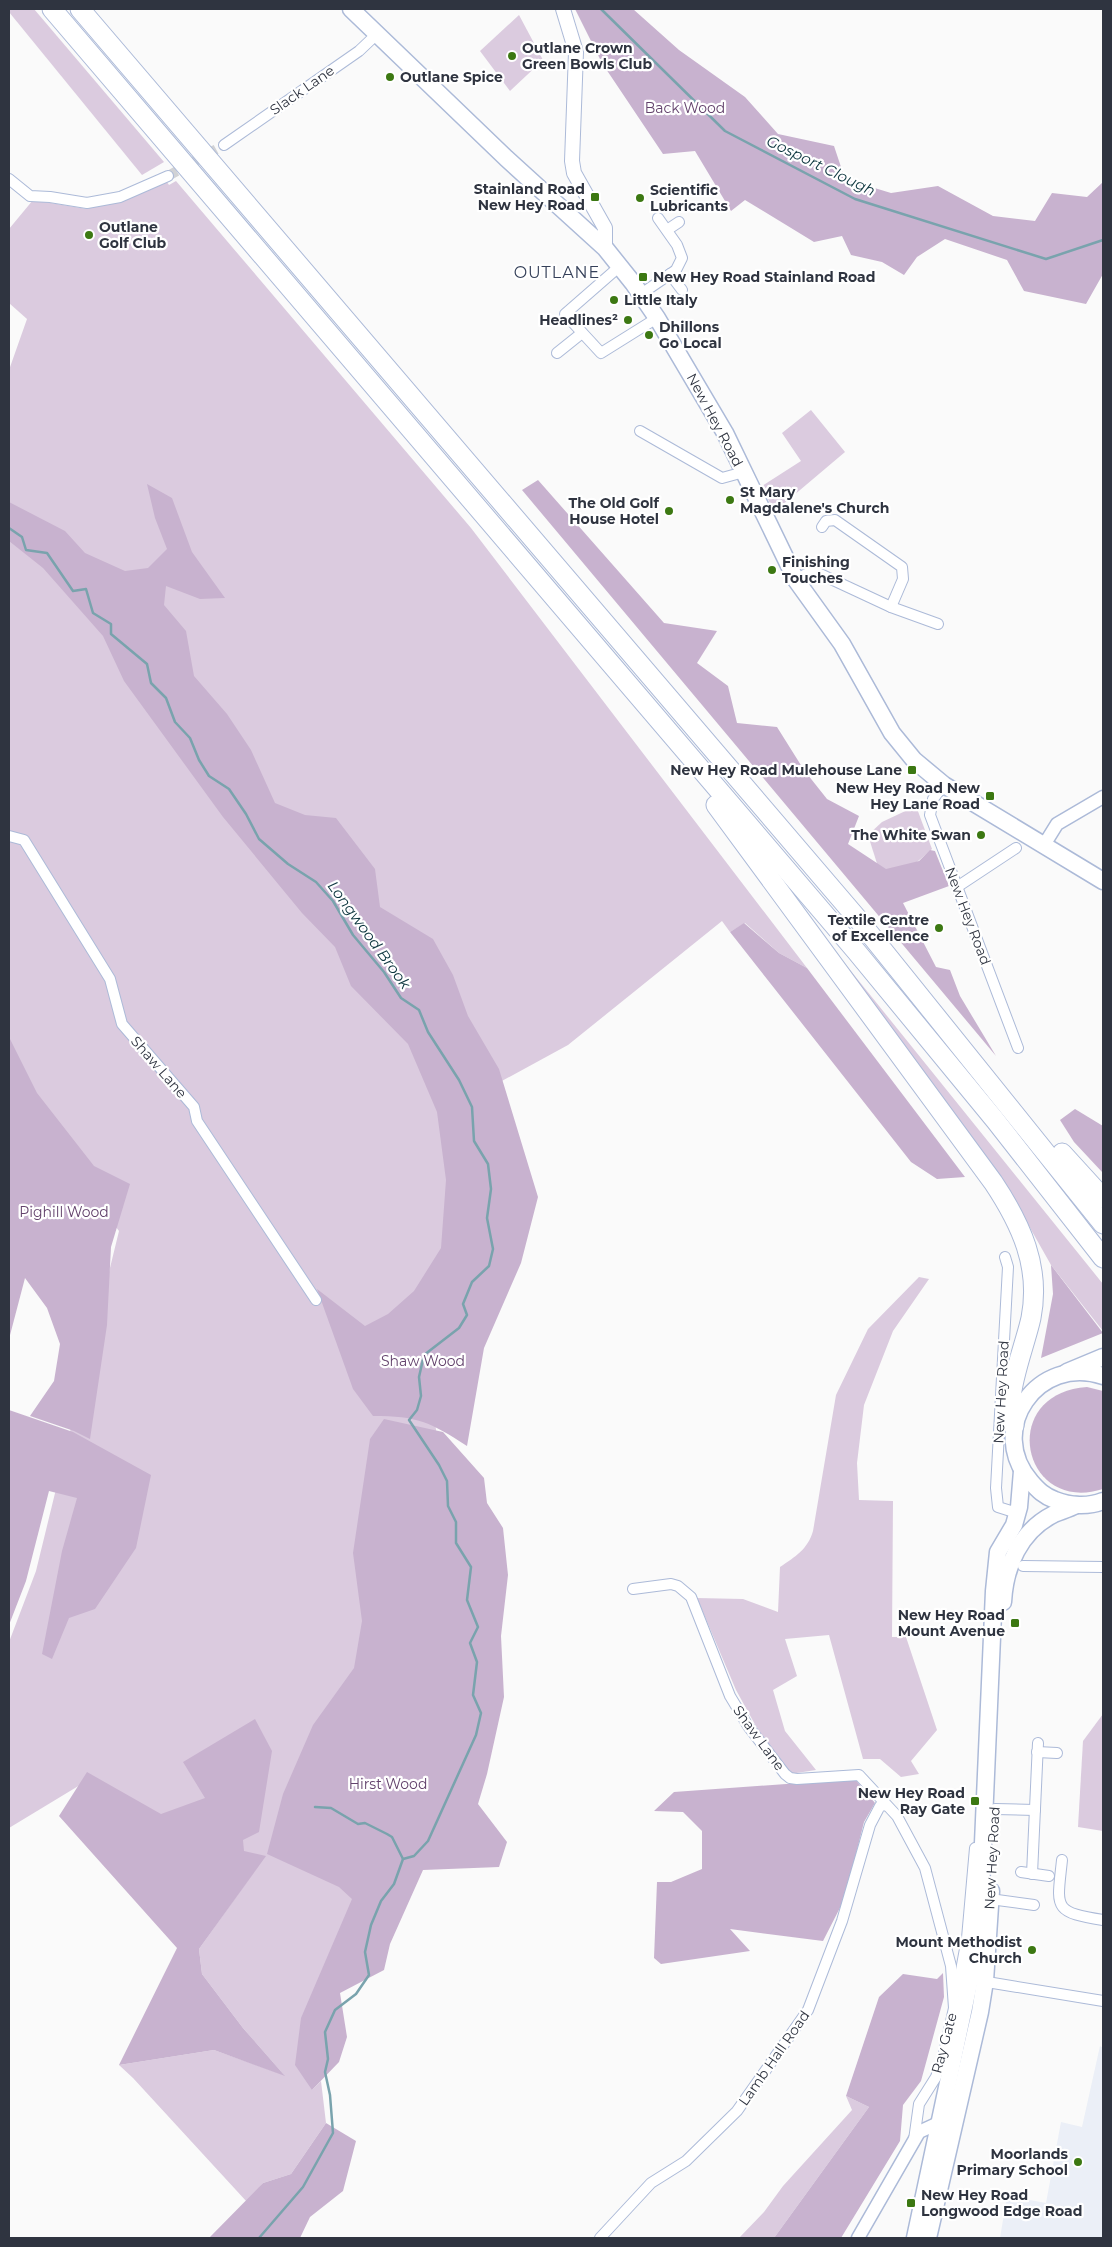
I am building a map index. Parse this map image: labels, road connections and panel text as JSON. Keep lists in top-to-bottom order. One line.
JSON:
{"streets":{"main road":["New Hey Road"],"street":["Slack Lane","Shaw Lane","Ray Gate","Lamb Hall Road"]},"crossings":[["Slack Lane","New Hey Road"],["New Hey Road","Ray Gate"],["Shaw Lane","Ray Gate"],["Shaw Lane","Lamb Hall Road"],["Ray Gate","Lamb Hall Road"]],"districts":["OUTLANE"],"water":["Gosport Clough","Longwood Brook"],"parks":["Back Wood","Pighill Wood","Shaw Wood","Hirst Wood"],"places":{"other":["Outlane Crown Green Bowls Club","Outlane Spice","Scientific Lubricants","Outlane Golf Club","Little Italy","Headlines²","Dhillons Go Local","St Mary Magdalene's Church","The Old Golf House Hotel","Finishing Touches","The White Swan","Textile Centre of Excellence","Mount Methodist Church","Moorlands Primary School"],"transit":["Stainland Road New Hey Road","New Hey Road Stainland Road","New Hey Road Mulehouse Lane","New Hey Road New Hey Lane Road","New Hey Road Mount Avenue","New Hey Road Ray Gate","New Hey Road Longwood Edge Road"]}}
